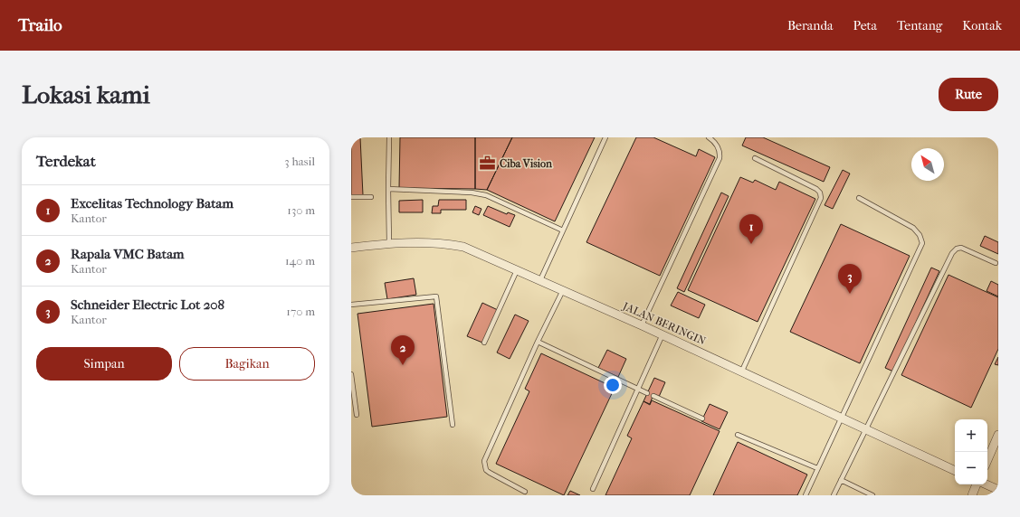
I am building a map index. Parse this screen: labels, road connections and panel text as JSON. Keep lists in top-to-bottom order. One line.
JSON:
{"streets":{"street":["JALAN BERINGIN"]},"places":{"office":["Ciba Vision"]},"north":"top left","page":{"header":"Trailo","nav":["Beranda","Peta","Tentang","Kontak"],"buttons":["Rute",["Simpan","Bagikan"]],"title":"Lokasi kami","heading":["Terdekat","3 hasil"],"list":[{"mark":"1","name":"Excelitas Technology Batam","note":"Kantor","value":"130 m"},{"mark":"2","name":"Rapala VMC Batam","note":"Kantor","value":"140 m"},{"mark":"3","name":"Schneider Electric Lot 208","note":"Kantor","value":"170 m"}],"pins":["1","3","2"],"map_buttons":["+","−"]}}
